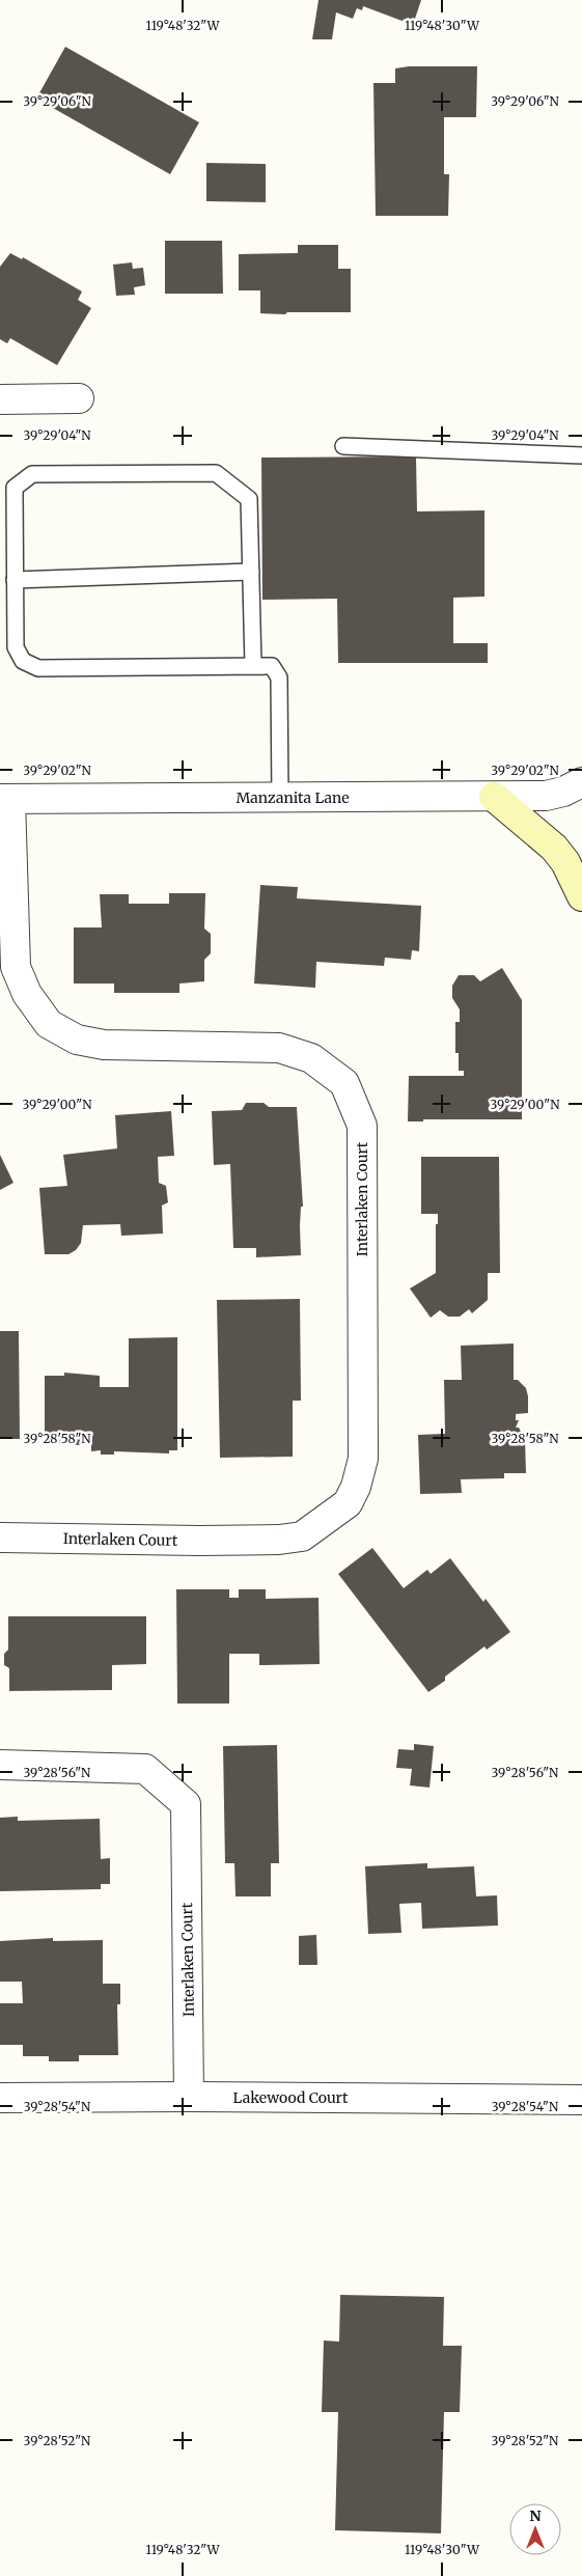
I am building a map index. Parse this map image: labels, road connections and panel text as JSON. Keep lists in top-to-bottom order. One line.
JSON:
{"streets":{"street":["Manzanita Lane","Interlaken Court","Lakewood Court"]},"crossings":[["Manzanita Lane","Interlaken Court"],["Interlaken Court","Lakewood Court"]],"north":"top","coordinates":["119°48'32\"W","119°48'30\"W","39°29'06\"N","39°29'04\"N","39°29'02\"N","39°29'00\"N","39°28'58\"N","39°28'56\"N","39°28'54\"N","39°28'52\"N"]}
